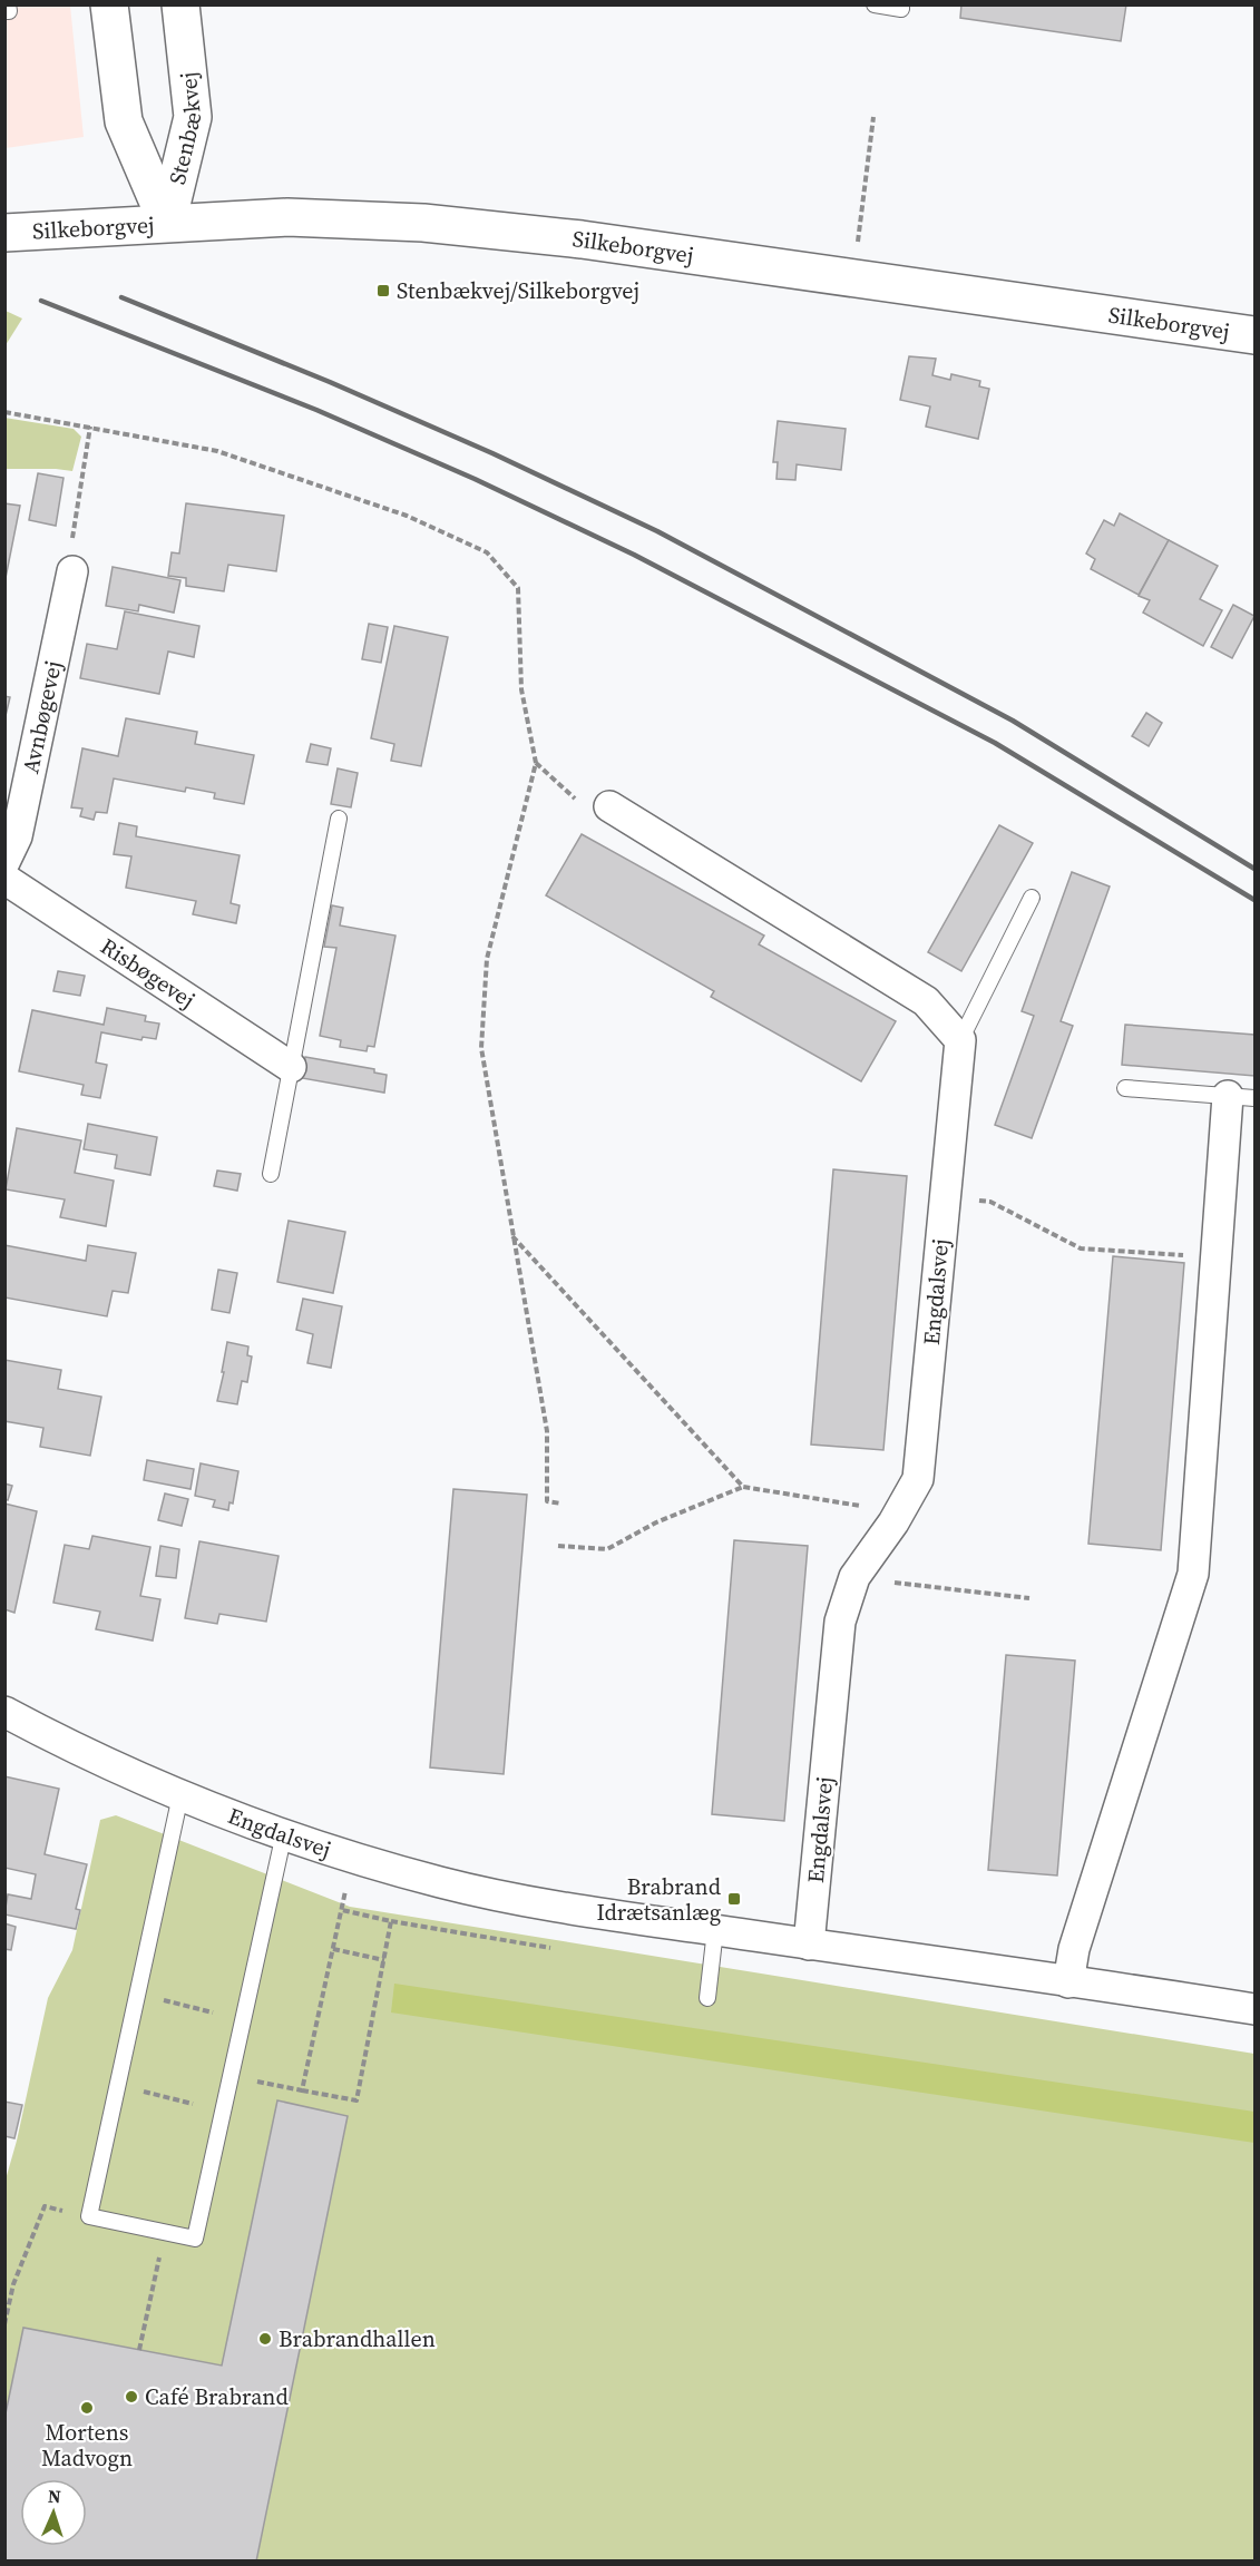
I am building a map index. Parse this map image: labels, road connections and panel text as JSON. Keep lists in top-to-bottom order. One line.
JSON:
{"streets":{"main road":["Stenbækvej","Silkeborgvej"],"street":["Avnbøgevej","Risbøgevej","Engdalsvej"]},"crossings":[["Stenbækvej","Silkeborgvej"]],"places":{"transit":["Stenbækvej/Silkeborgvej","Brabrand Idrætsanlæg"],"other":["Brabrandhallen","Café Brabrand","Mortens Madvogn"]},"north":"top"}
